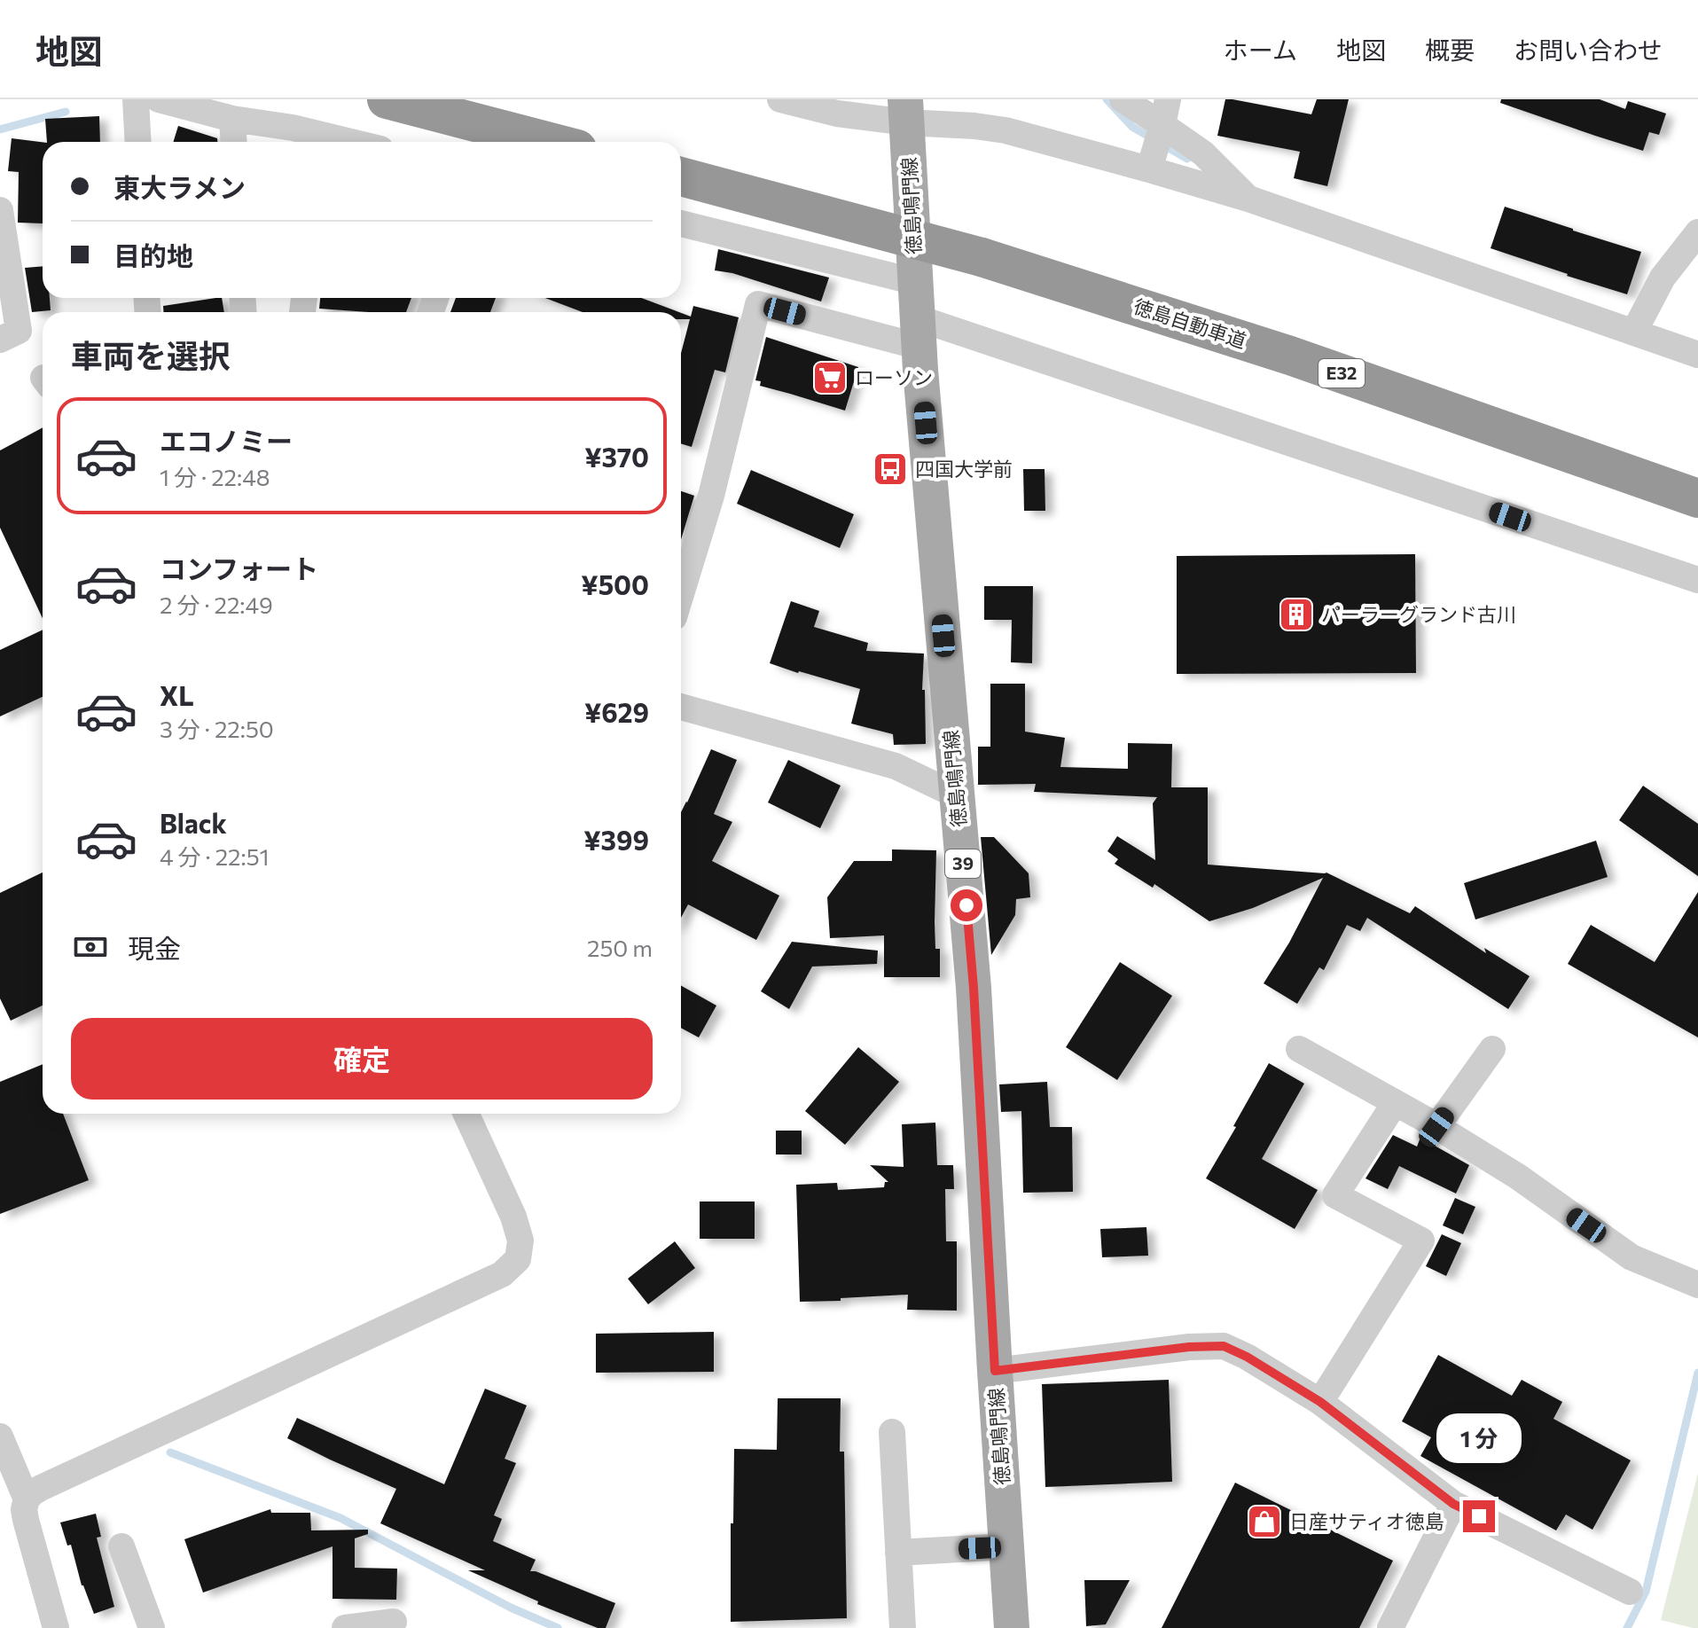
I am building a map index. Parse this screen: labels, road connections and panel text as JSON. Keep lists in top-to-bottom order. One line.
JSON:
{"streets":{"highway":["徳島自動車道","E32"],"main road":["徳島鳴門線","39"]},"places":{"supermarket":["ローソン"],"bus stop":["四国大学前"],"building":["パーラーグランド古川"],"shop":["日産サティオ徳島"]},"page":{"header":"地図","nav":["ホーム","地図","概要","お問い合わせ"],"banner":["東大ラメン","目的地"],"heading":"車両を選択","list":[{"name":"エコノミー","note":"1 分 · 22:48","value":"¥370"},{"name":"コンフォート","note":"2 分 · 22:49","value":"¥500"},{"name":"XL","note":"3 分 · 22:50","value":"¥629"},{"name":"Black","note":"4 分 · 22:51","value":"¥399"}],"pay":["現金","250 m"],"buttons":"確定","bubble":"1 分"}}
